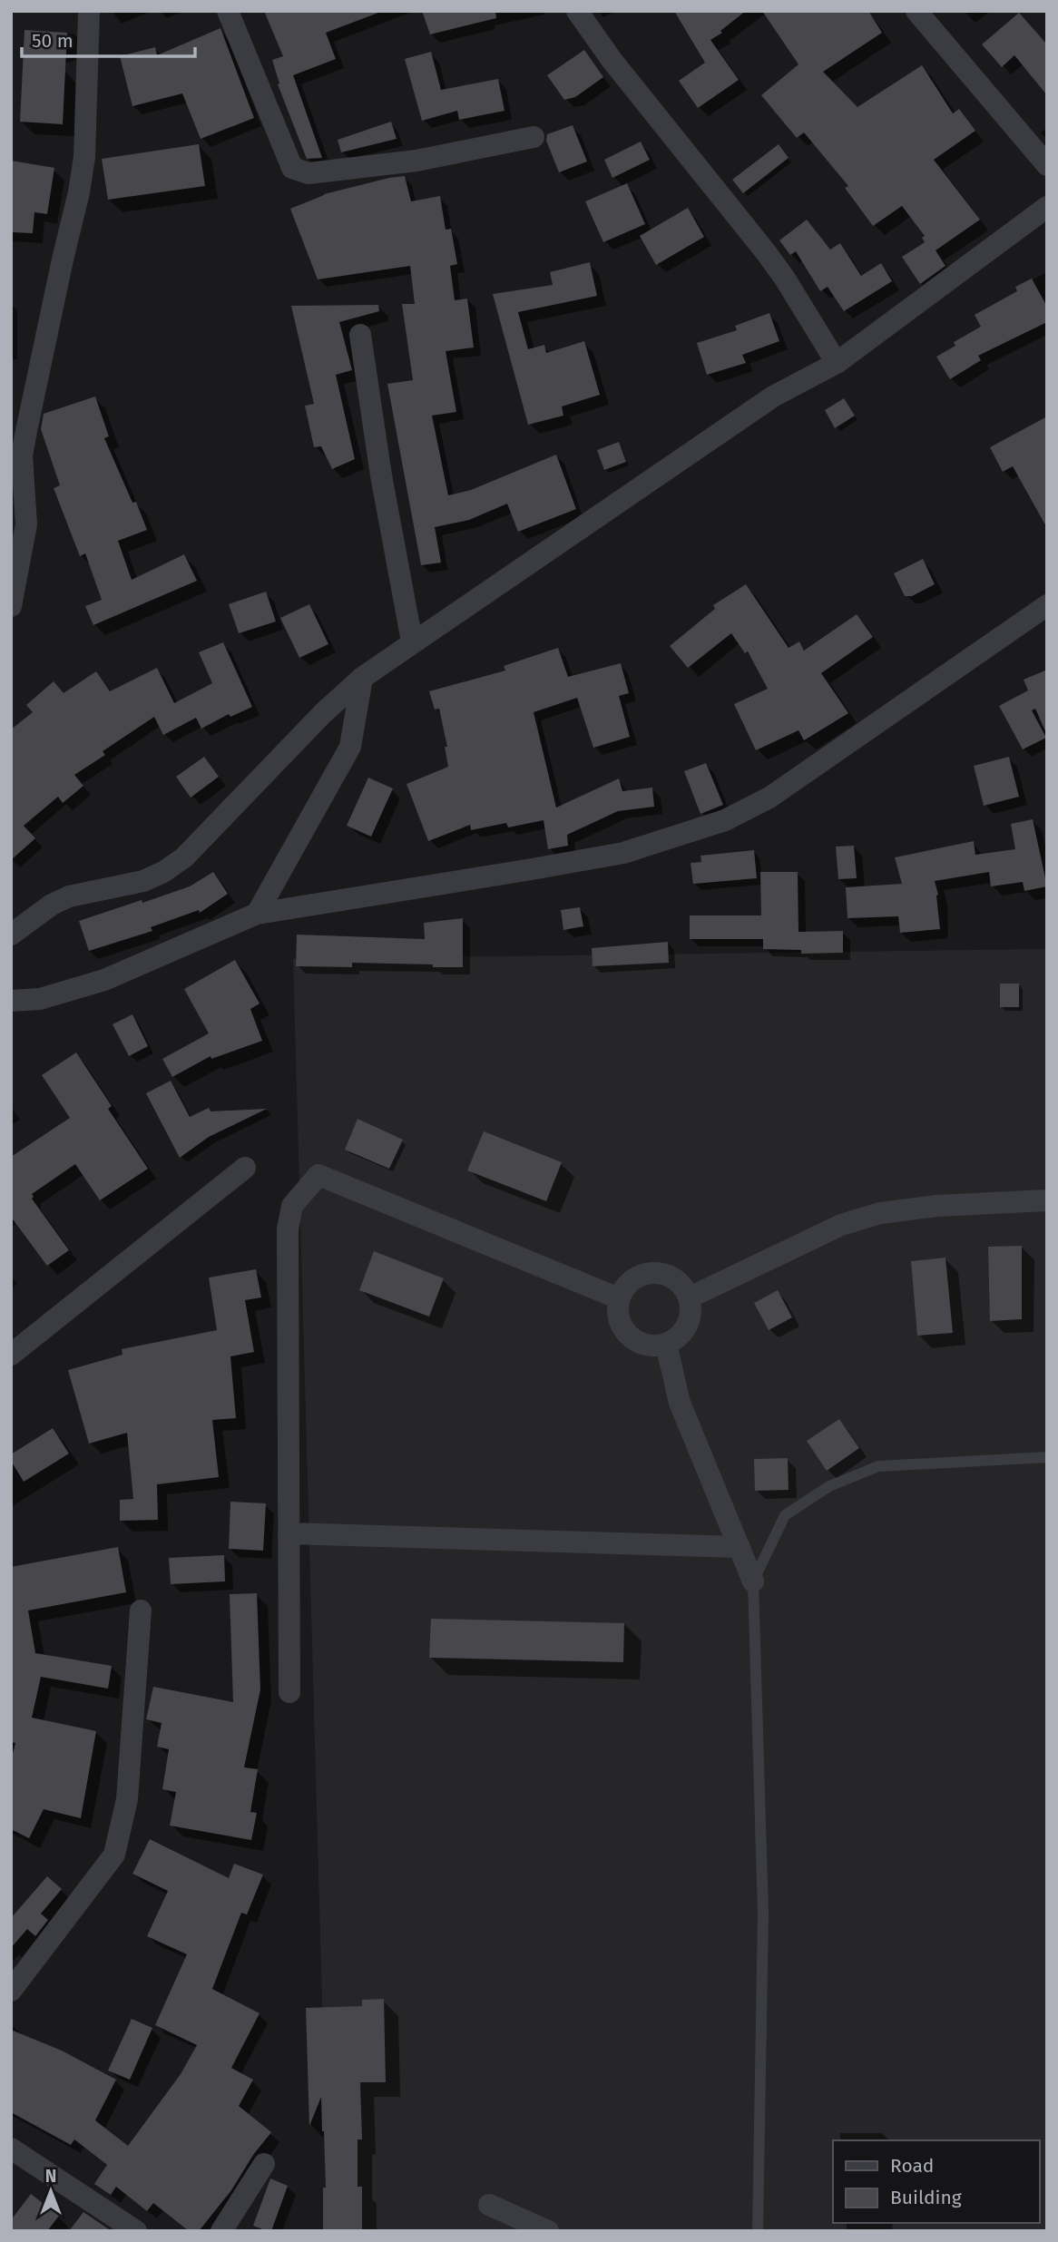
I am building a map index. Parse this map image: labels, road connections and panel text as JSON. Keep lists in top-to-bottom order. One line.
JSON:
{"legend":["Road","Building"],"scale_bar":"50 m","north":"top"}
